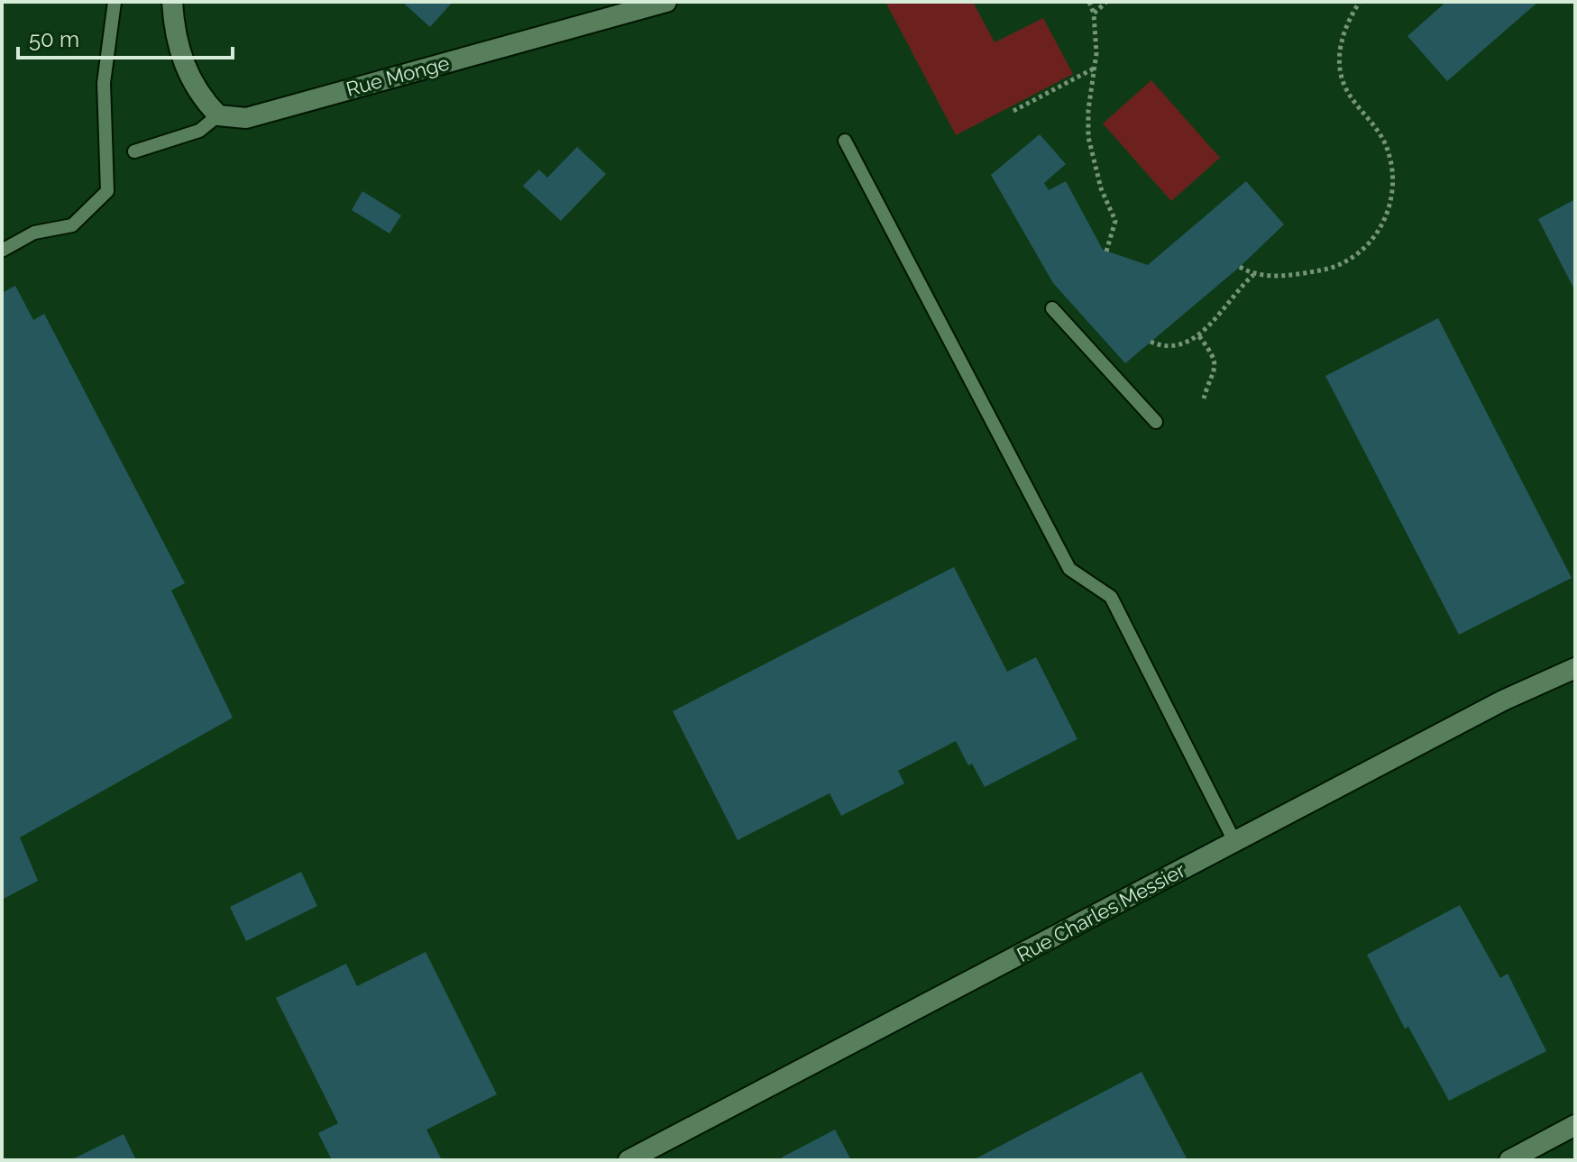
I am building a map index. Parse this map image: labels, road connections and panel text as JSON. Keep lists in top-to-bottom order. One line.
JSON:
{"streets":{"street":["Rue Monge","Rue Charles Messier"]},"scale_bar":"50 m"}
